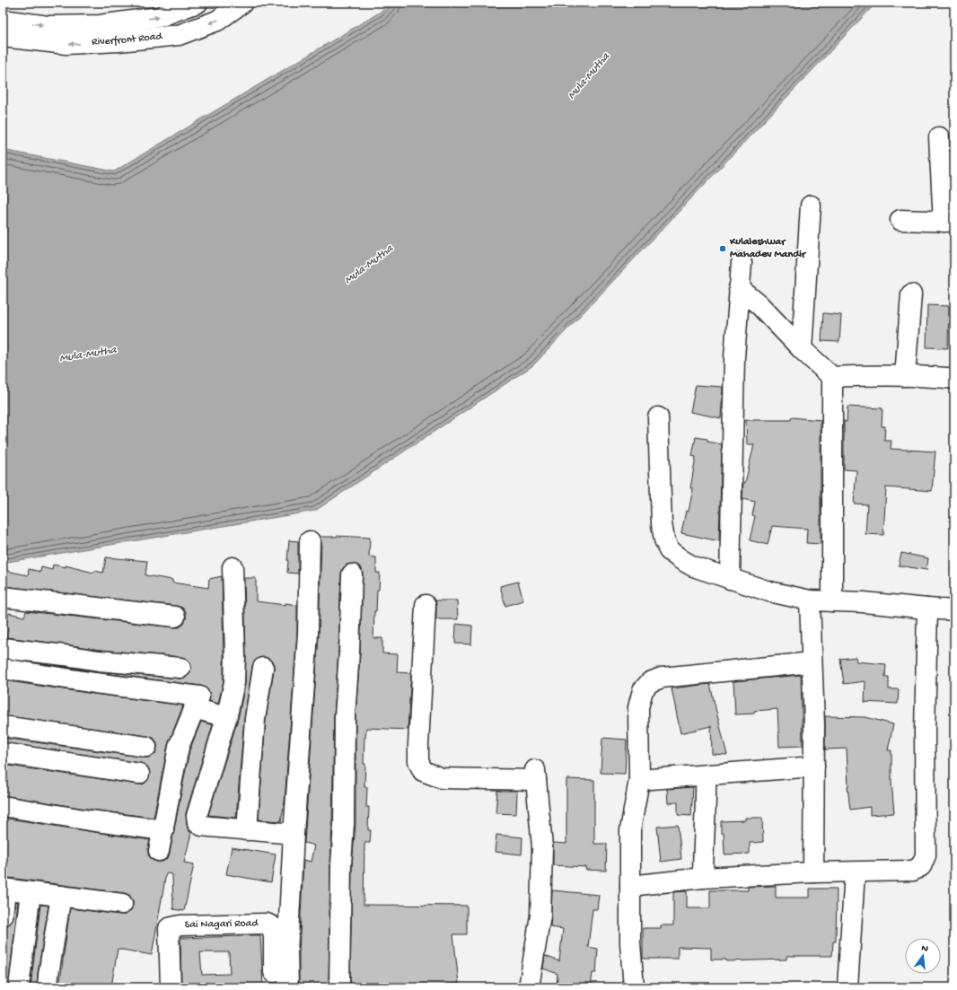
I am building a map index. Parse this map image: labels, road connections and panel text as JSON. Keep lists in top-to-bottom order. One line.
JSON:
{"streets":{"street":["Riverfront Road","Sai Nagari Road"]},"water":["Mula-Mutha"],"places":["Kulaleshwar Mahadev Mandir"],"north":"top"}
